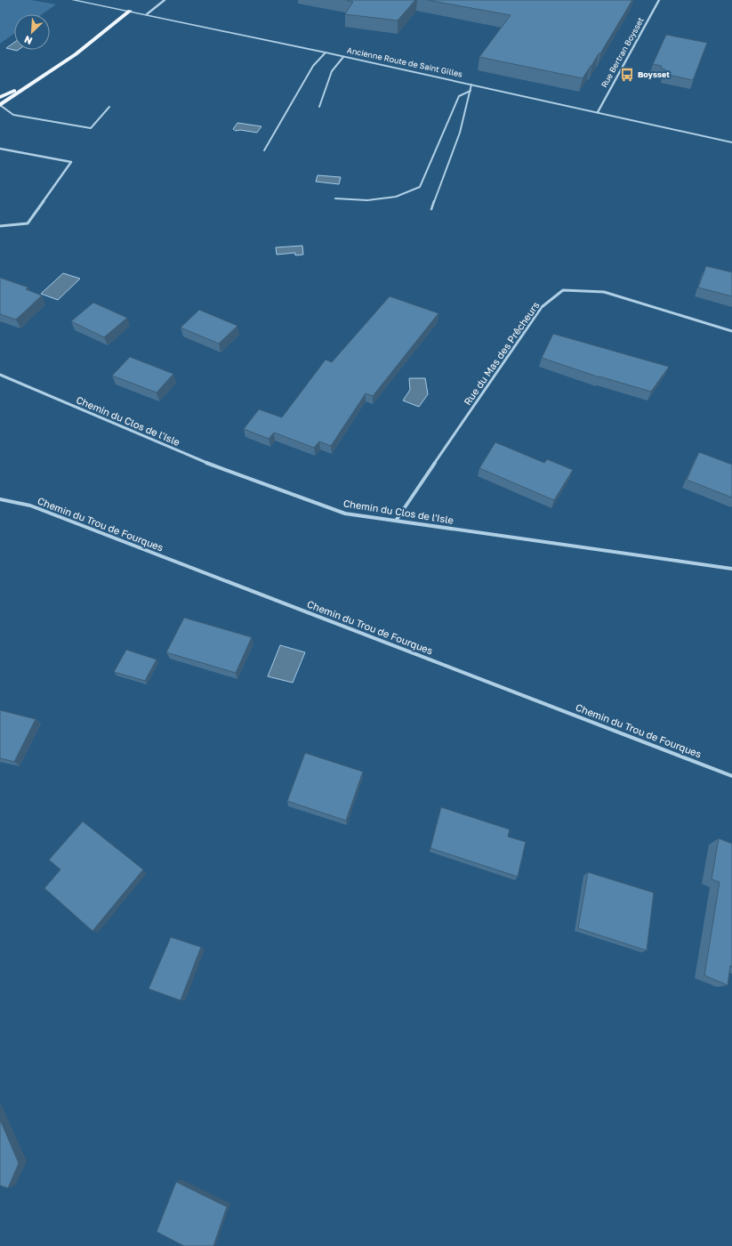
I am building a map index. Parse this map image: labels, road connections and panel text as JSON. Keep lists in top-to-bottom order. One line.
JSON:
{"streets":{"street":["Rue Bertran Boysset","Ancienne Route de Saint Gilles","Rue du Mas des Prêcheurs","Chemin du Clos de l'Isle","Chemin du Trou de Fourques"]},"crossings":[["Rue Bertran Boysset","Ancienne Route de Saint Gilles"],["Rue du Mas des Prêcheurs","Chemin du Clos de l'Isle"]],"places":{"bus stop":["Boysset"]},"north":"bottom left"}
